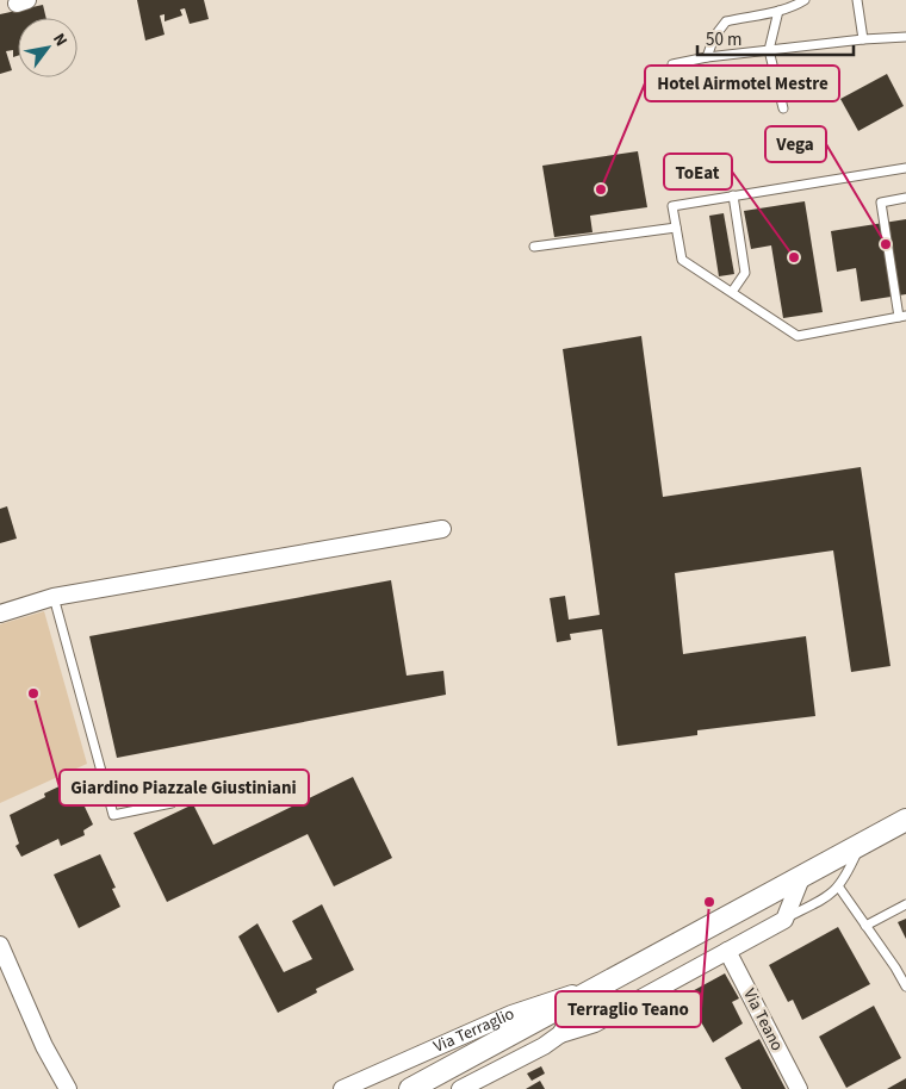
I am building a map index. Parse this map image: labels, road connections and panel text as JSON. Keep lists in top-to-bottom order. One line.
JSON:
{"streets":{"street":["Via Teano","Via Terraglio"]},"crossings":[["Via Teano","Via Terraglio"]],"places":["Hotel Airmotel Mestre","Vega","ToEat","Giardino Piazzale Giustiniani","Terraglio Teano"],"scale_bar":"50 m","north":"top right"}
